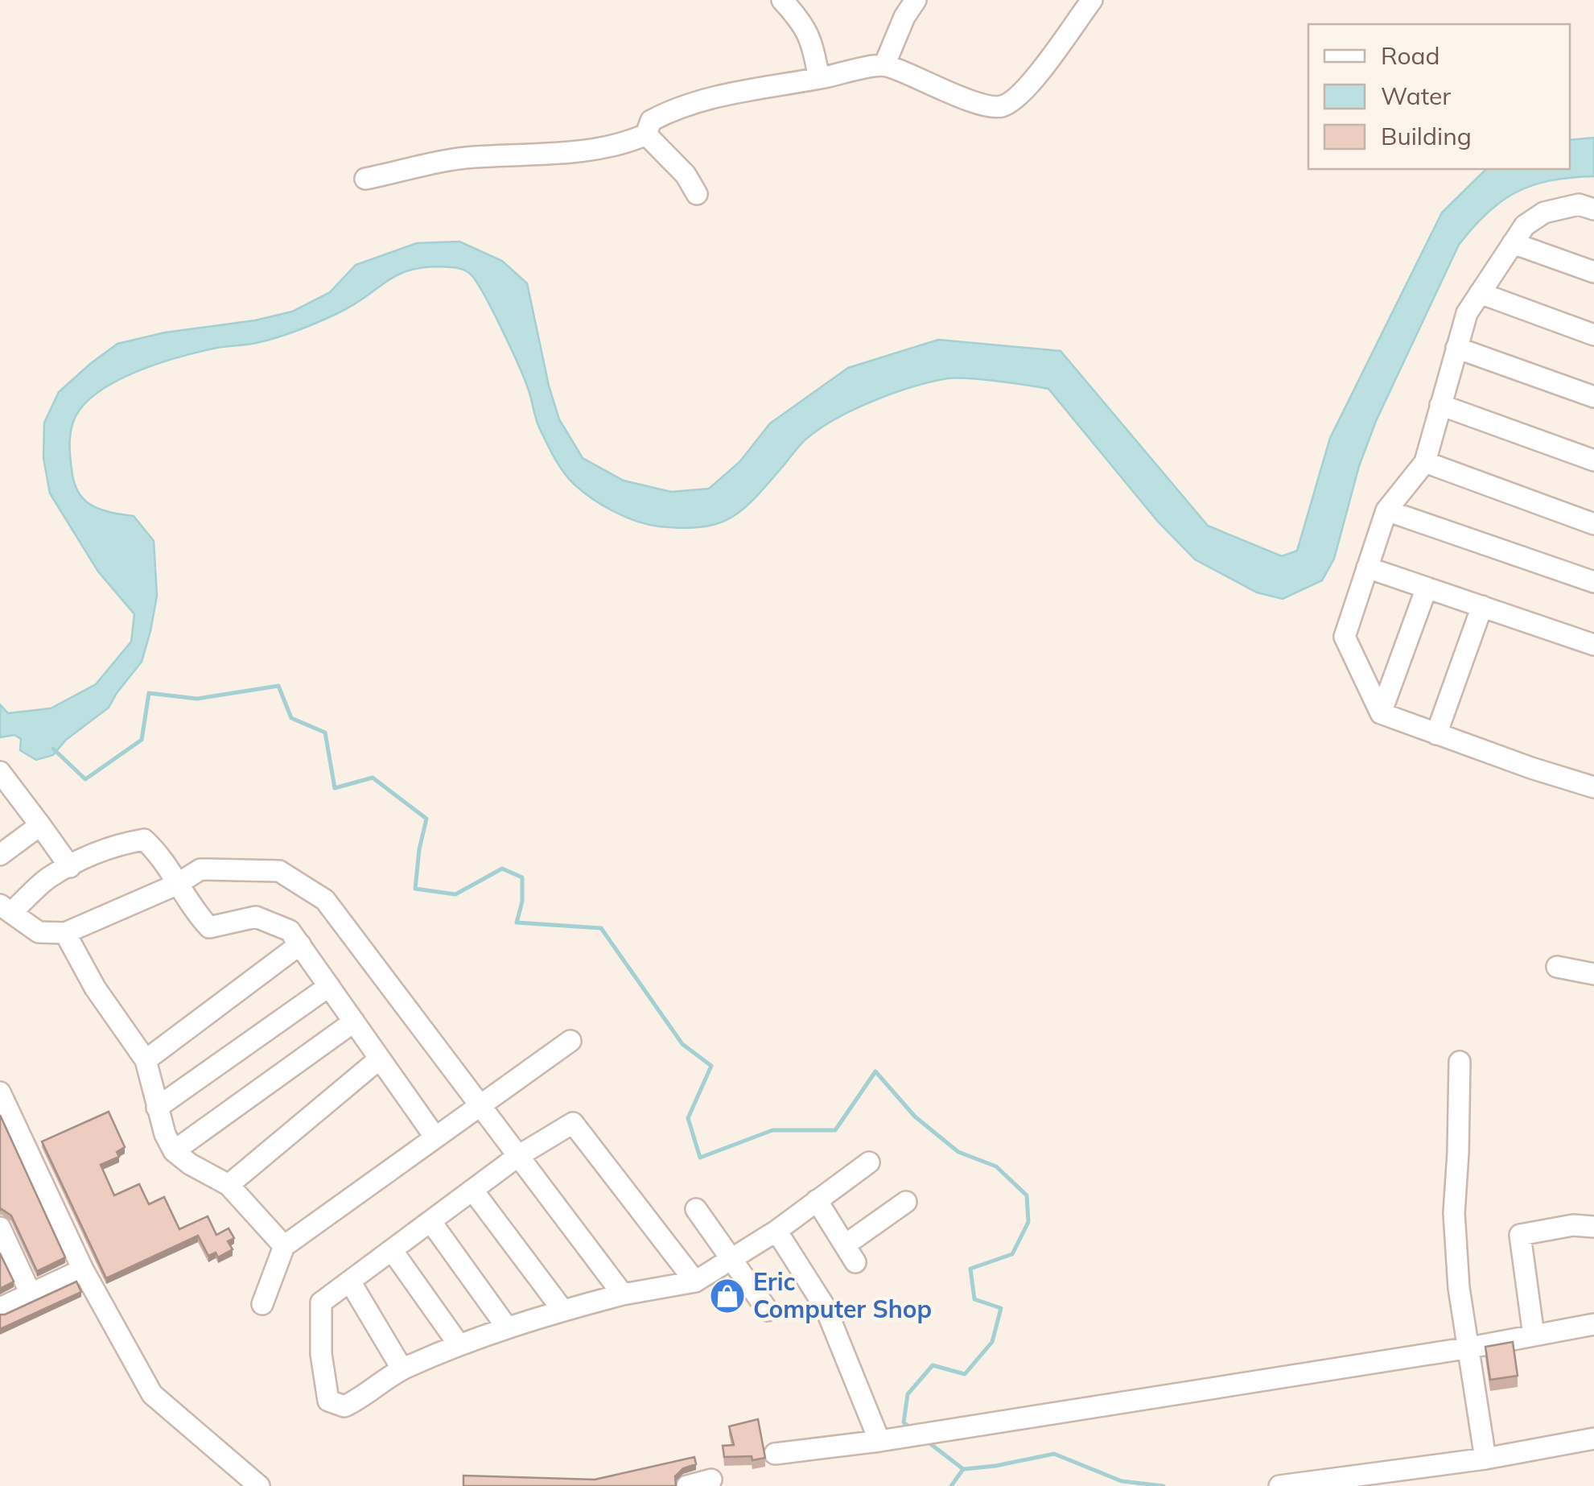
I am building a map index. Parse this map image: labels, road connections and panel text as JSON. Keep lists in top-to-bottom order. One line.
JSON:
{"places":{"shop":["Eric Computer Shop"]},"legend":["Road","Water","Building"]}
